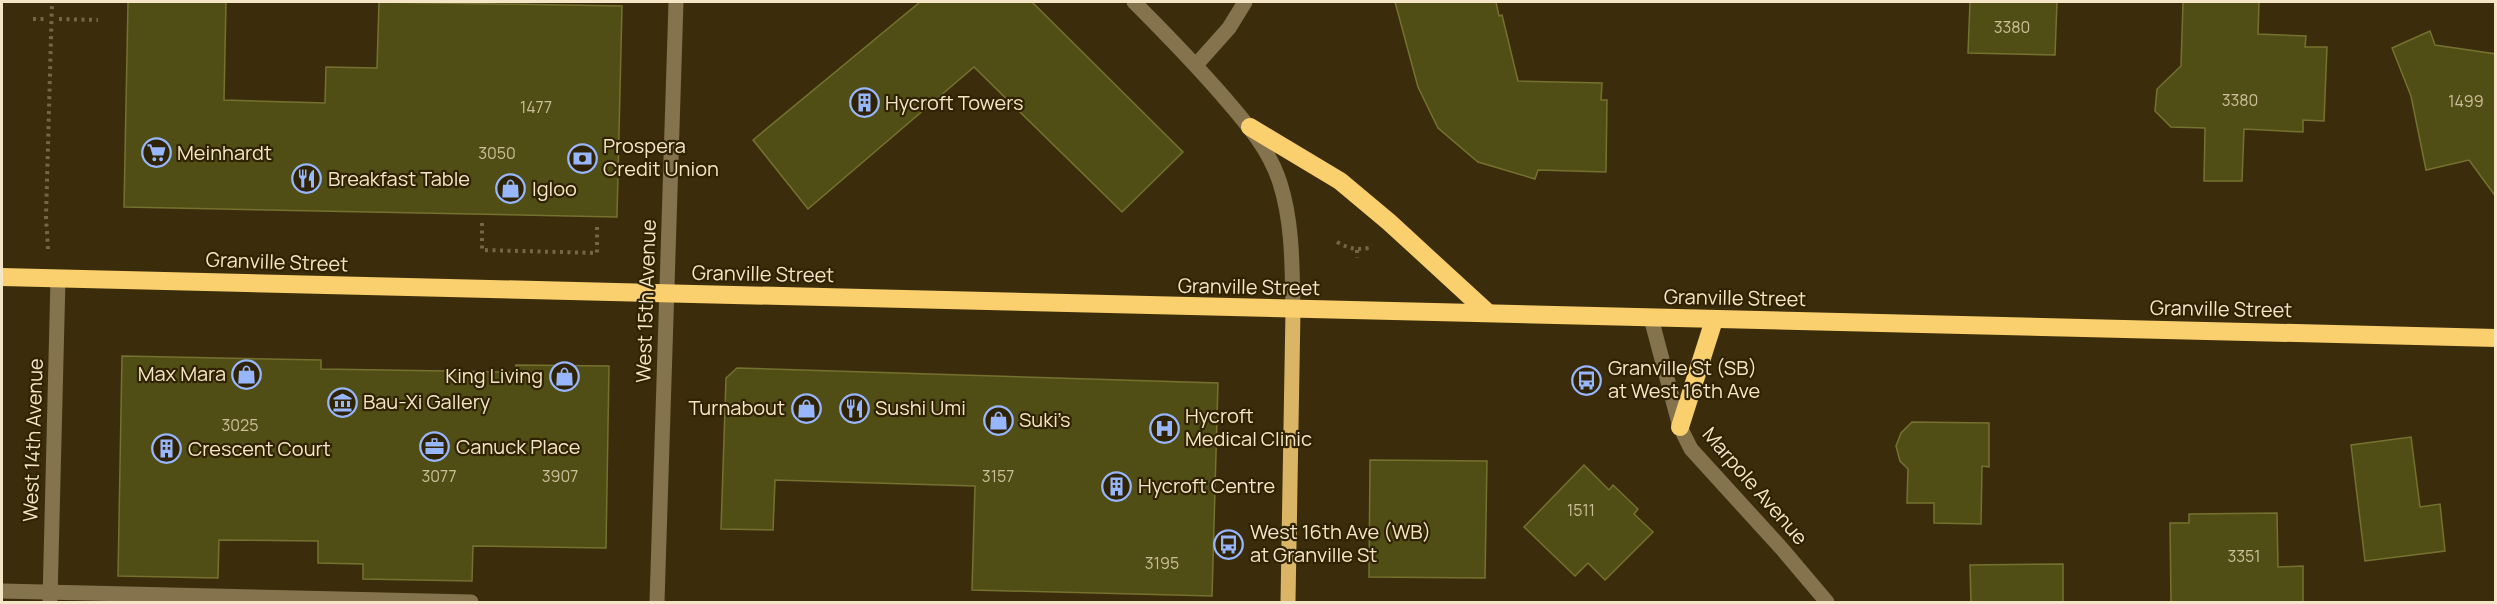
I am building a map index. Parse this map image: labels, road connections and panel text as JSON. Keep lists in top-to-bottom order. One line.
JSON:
{"streets":{"highway":["Granville Street"],"street":["West 15th Avenue","West 14th Avenue","Marpole Avenue"]},"crossings":[["Granville Street","West 15th Avenue"],["Granville Street","West 14th Avenue"],["Granville Street","Marpole Avenue"]],"places":{"building":["Hycroft Towers","Crescent Court","Hycroft Centre"],"supermarket":["Meinhardt"],"bank":["Prospera Credit Union"],"restaurant":["Breakfast Table","Sushi Umi"],"shop":["Igloo","Max Mara","King Living","Turnabout","Suki’s"],"bus stop":["Granville St (SB) at West 16th Ave","West 16th Ave (WB) at Granville St"],"museum":["Bau-Xi Gallery"],"hospital":["Hycroft Medical Clinic"],"office":["Canuck Place"]},"house_numbers":["3380","3380","1499","1477","3050","3025","3077","3907","3157","1511","3351","3195"]}
